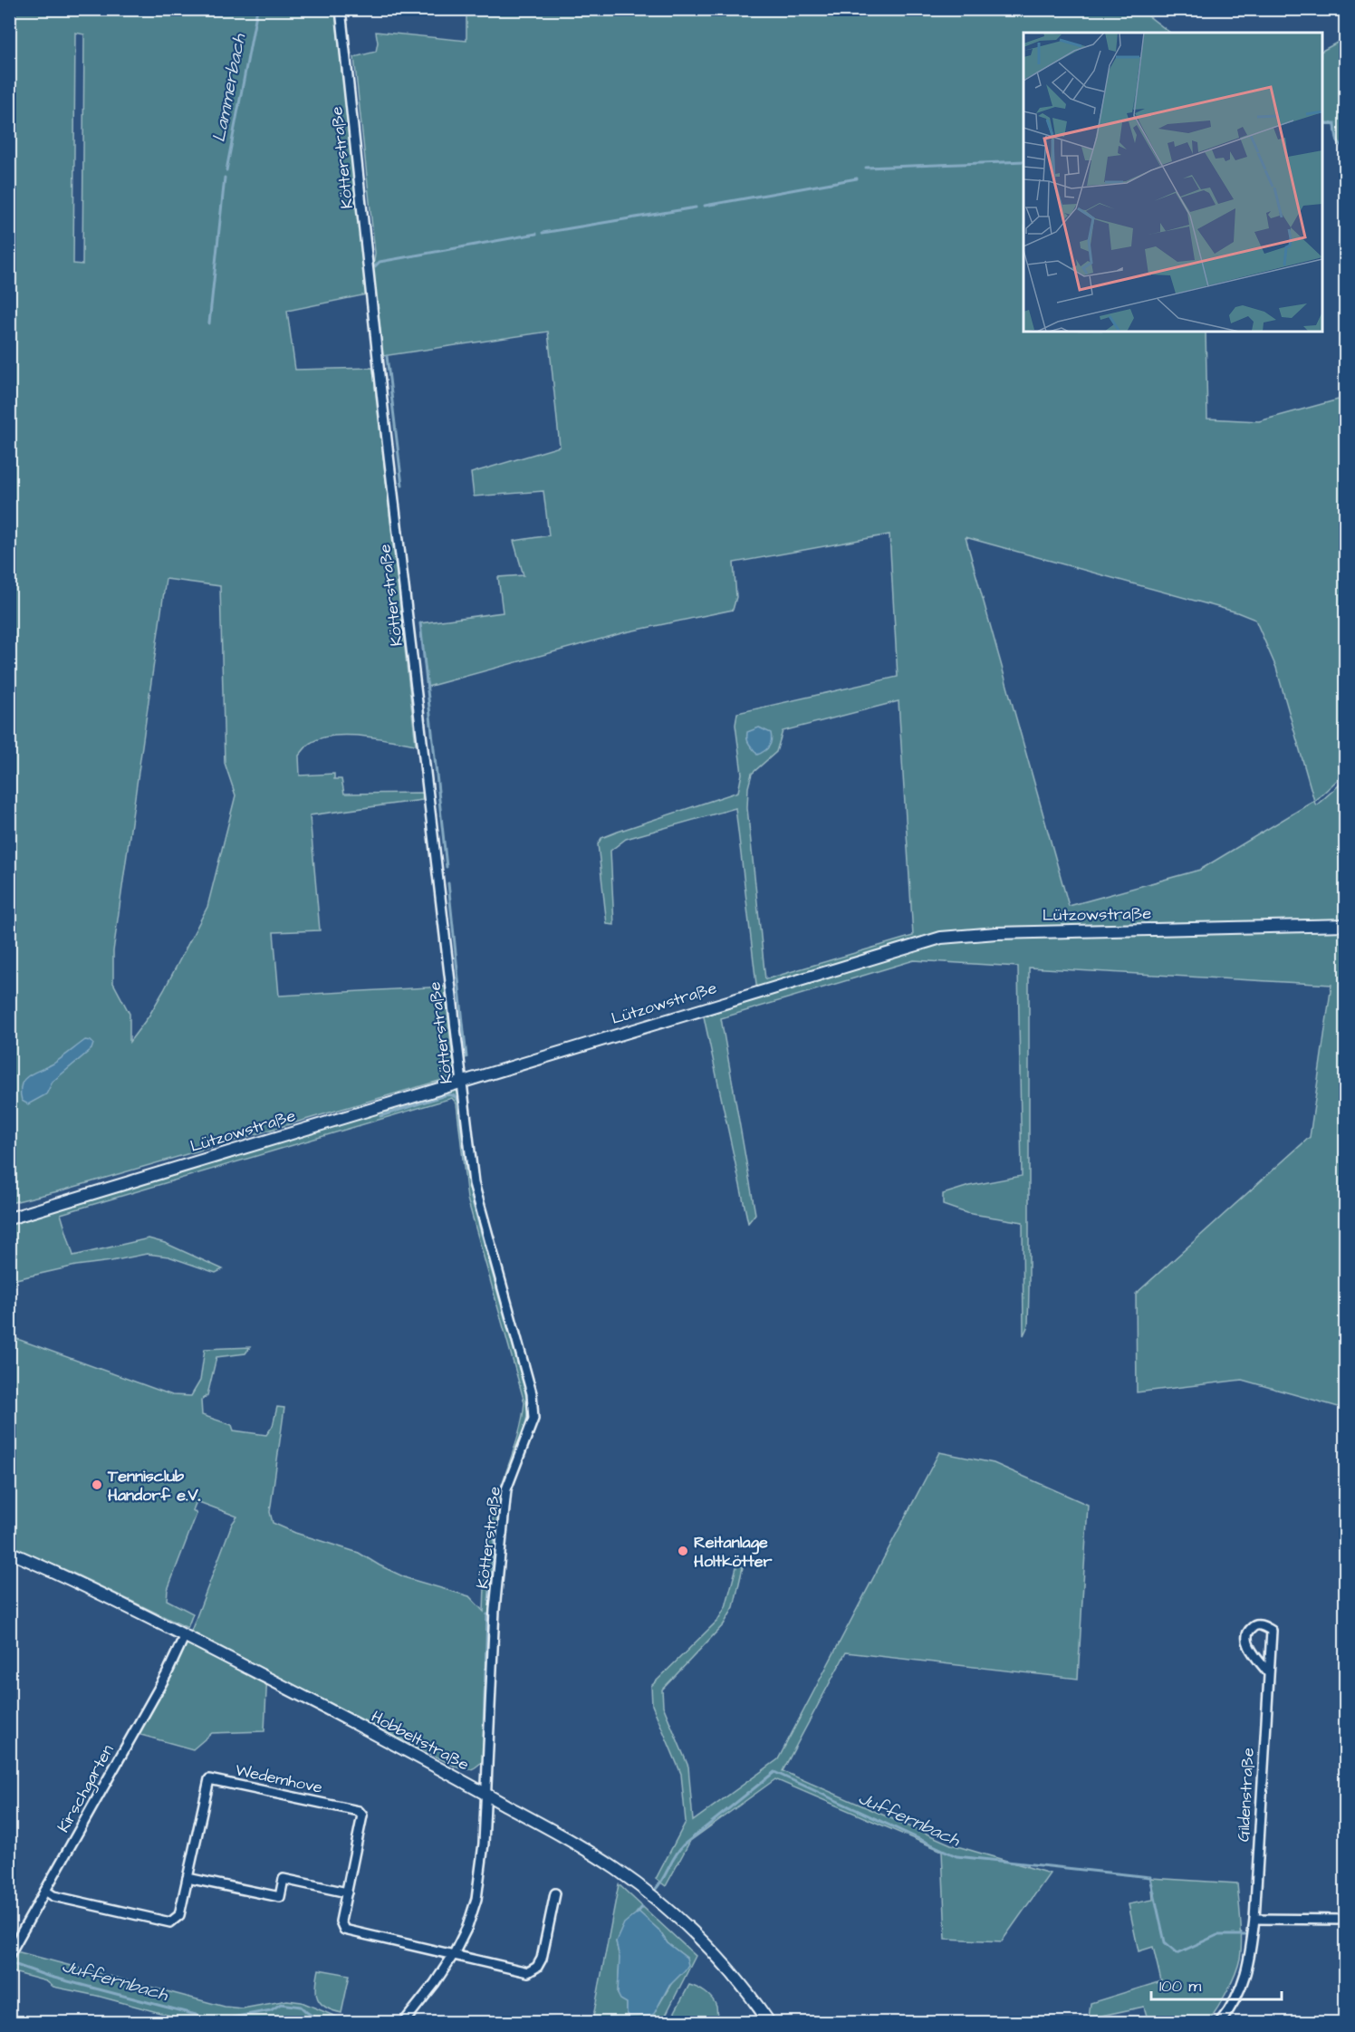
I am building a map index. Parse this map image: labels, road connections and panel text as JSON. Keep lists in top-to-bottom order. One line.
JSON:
{"streets":{"street":["Kötterstraße","Lützowstraße","Hobbeltstraße","Wedemhove","Kirschgarten","Gildenstraße"]},"crossings":[["Kötterstraße","Lützowstraße"],["Kötterstraße","Hobbeltstraße"],["Kötterstraße","Wedemhove"],["Hobbeltstraße","Kirschgarten"],["Wedemhove","Kirschgarten"]],"water":["Lammerbach","Juffernbach"],"places":["Tennisclub Handorf e.V.","Reitanlage Holtkötter"],"scale_bar":"100 m"}
